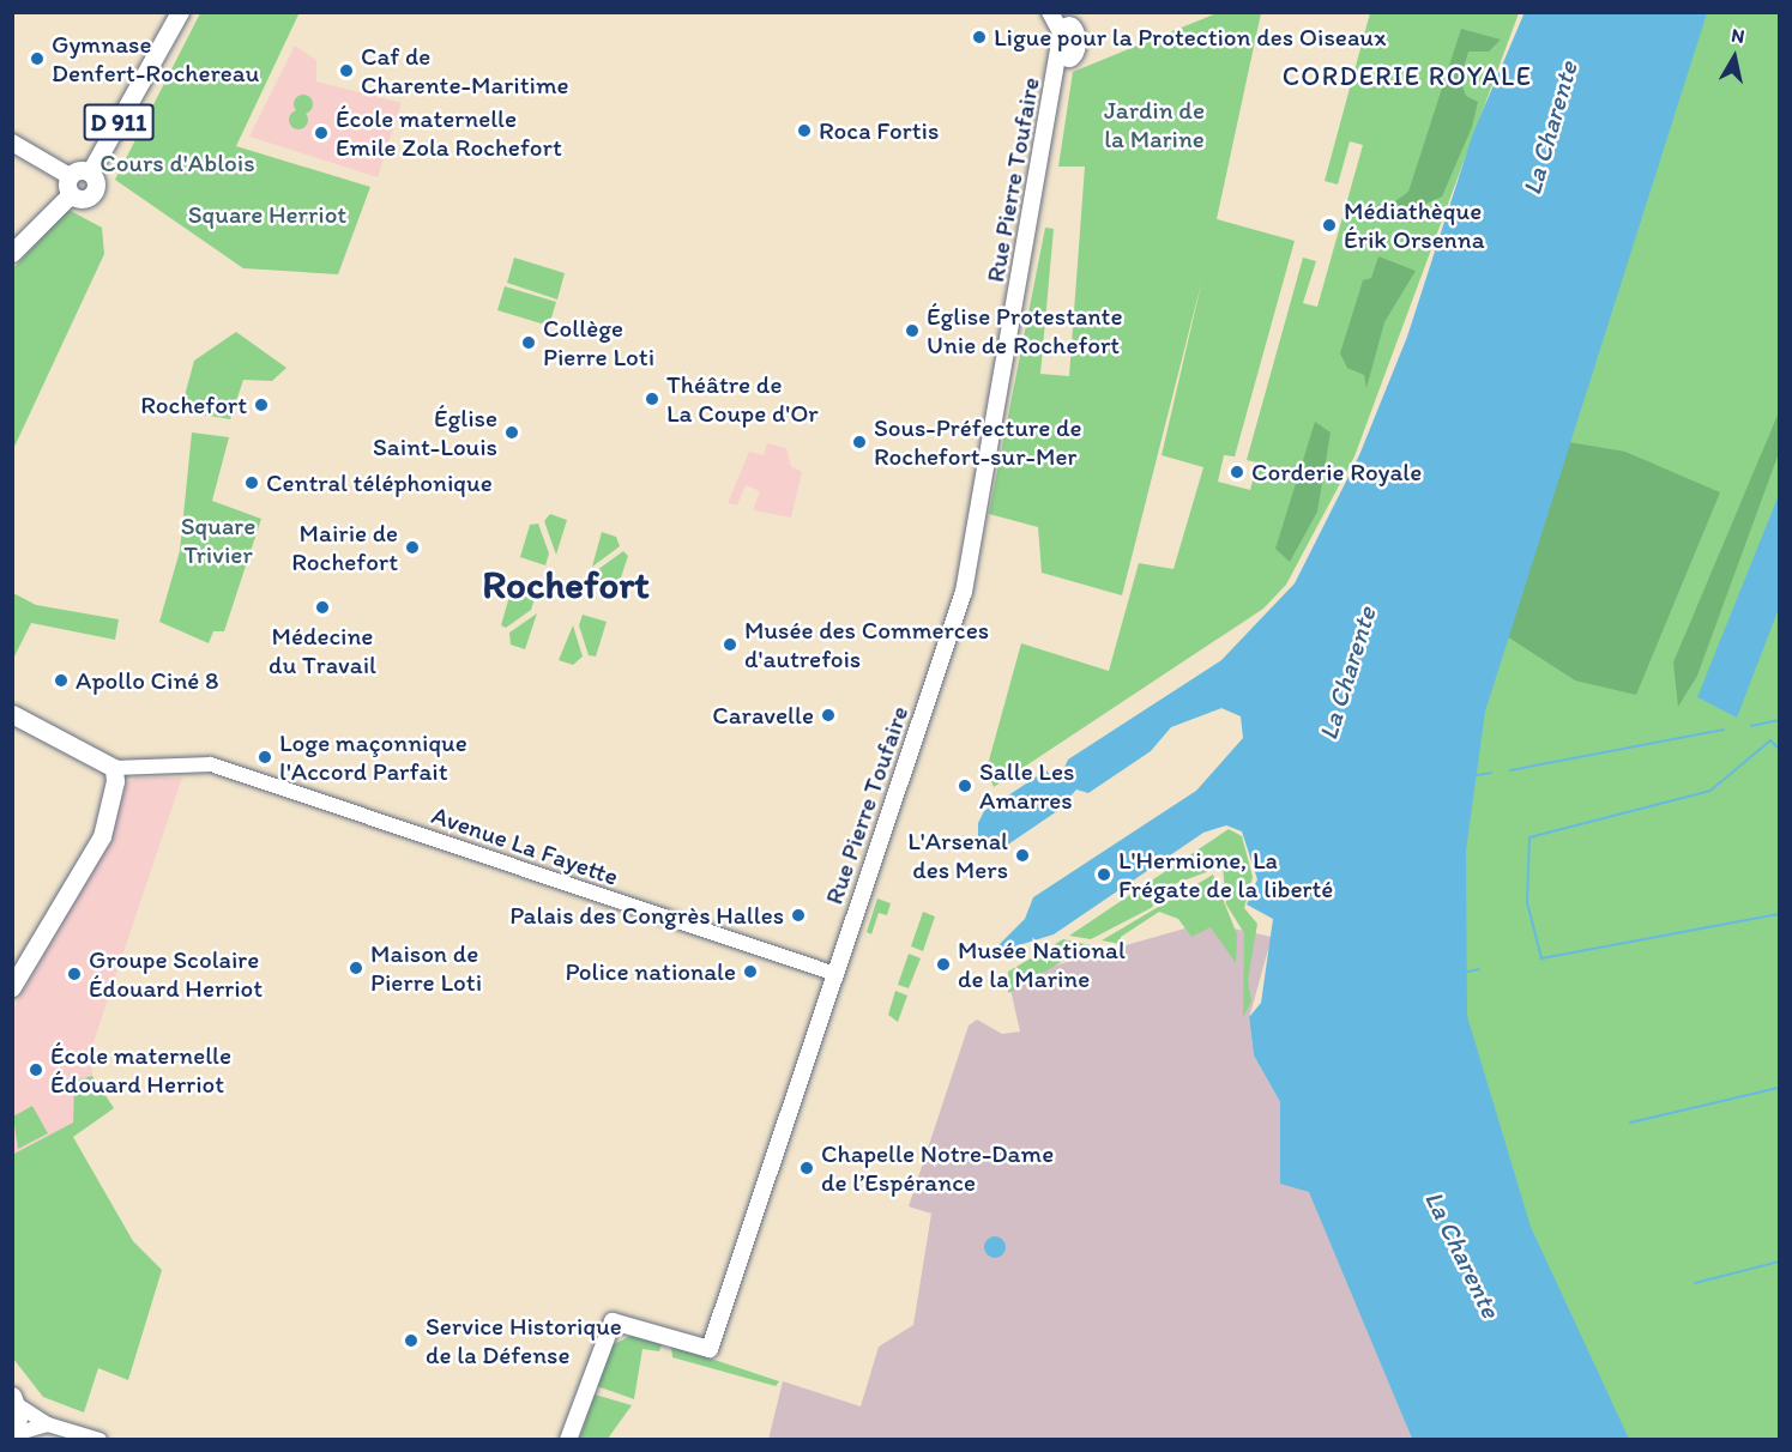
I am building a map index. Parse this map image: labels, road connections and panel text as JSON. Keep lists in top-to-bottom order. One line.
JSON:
{"streets":{"main road":["D 911","Rue Pierre Toufaire"],"street":["Avenue La Fayette"]},"crossings":[["Rue Pierre Toufaire","Avenue La Fayette"]],"districts":["CORDERIE ROYALE","Rochefort"],"water":["La Charente"],"parks":["Jardin de la Marine","Cours d'Ablois","Square Herriot","Square Trivier"],"places":["Ligue pour la Protection des Oiseaux","Gymnase Denfert-Rochereau","Caf de Charente-Maritime","Roca Fortis","École maternelle Emile Zola Rochefort","Médiathèque Érik Orsenna","Église Protestante Unie de Rochefort","Collège Pierre Loti","Théâtre de La Coupe d'Or","Rochefort","Église Saint-Louis","Sous-Préfecture de Rochefort-sur-Mer","Corderie Royale","Central téléphonique","Mairie de Rochefort","Médecine du Travail","Musée des Commerces d'autrefois","Apollo Ciné 8","Caravelle","Loge maçonnique l'Accord Parfait","Salle Les Amarres","L'Arsenal des Mers","L'Hermione, La Frégate de la liberté","Palais des Congrès Halles","Musée National de la Marine","Maison de Pierre Loti","Police nationale","Groupe Scolaire Édouard Herriot","École maternelle Édouard Herriot","Chapelle Notre-Dame de l’Espérance","Service Historique de la Défense"],"north":"top"}
